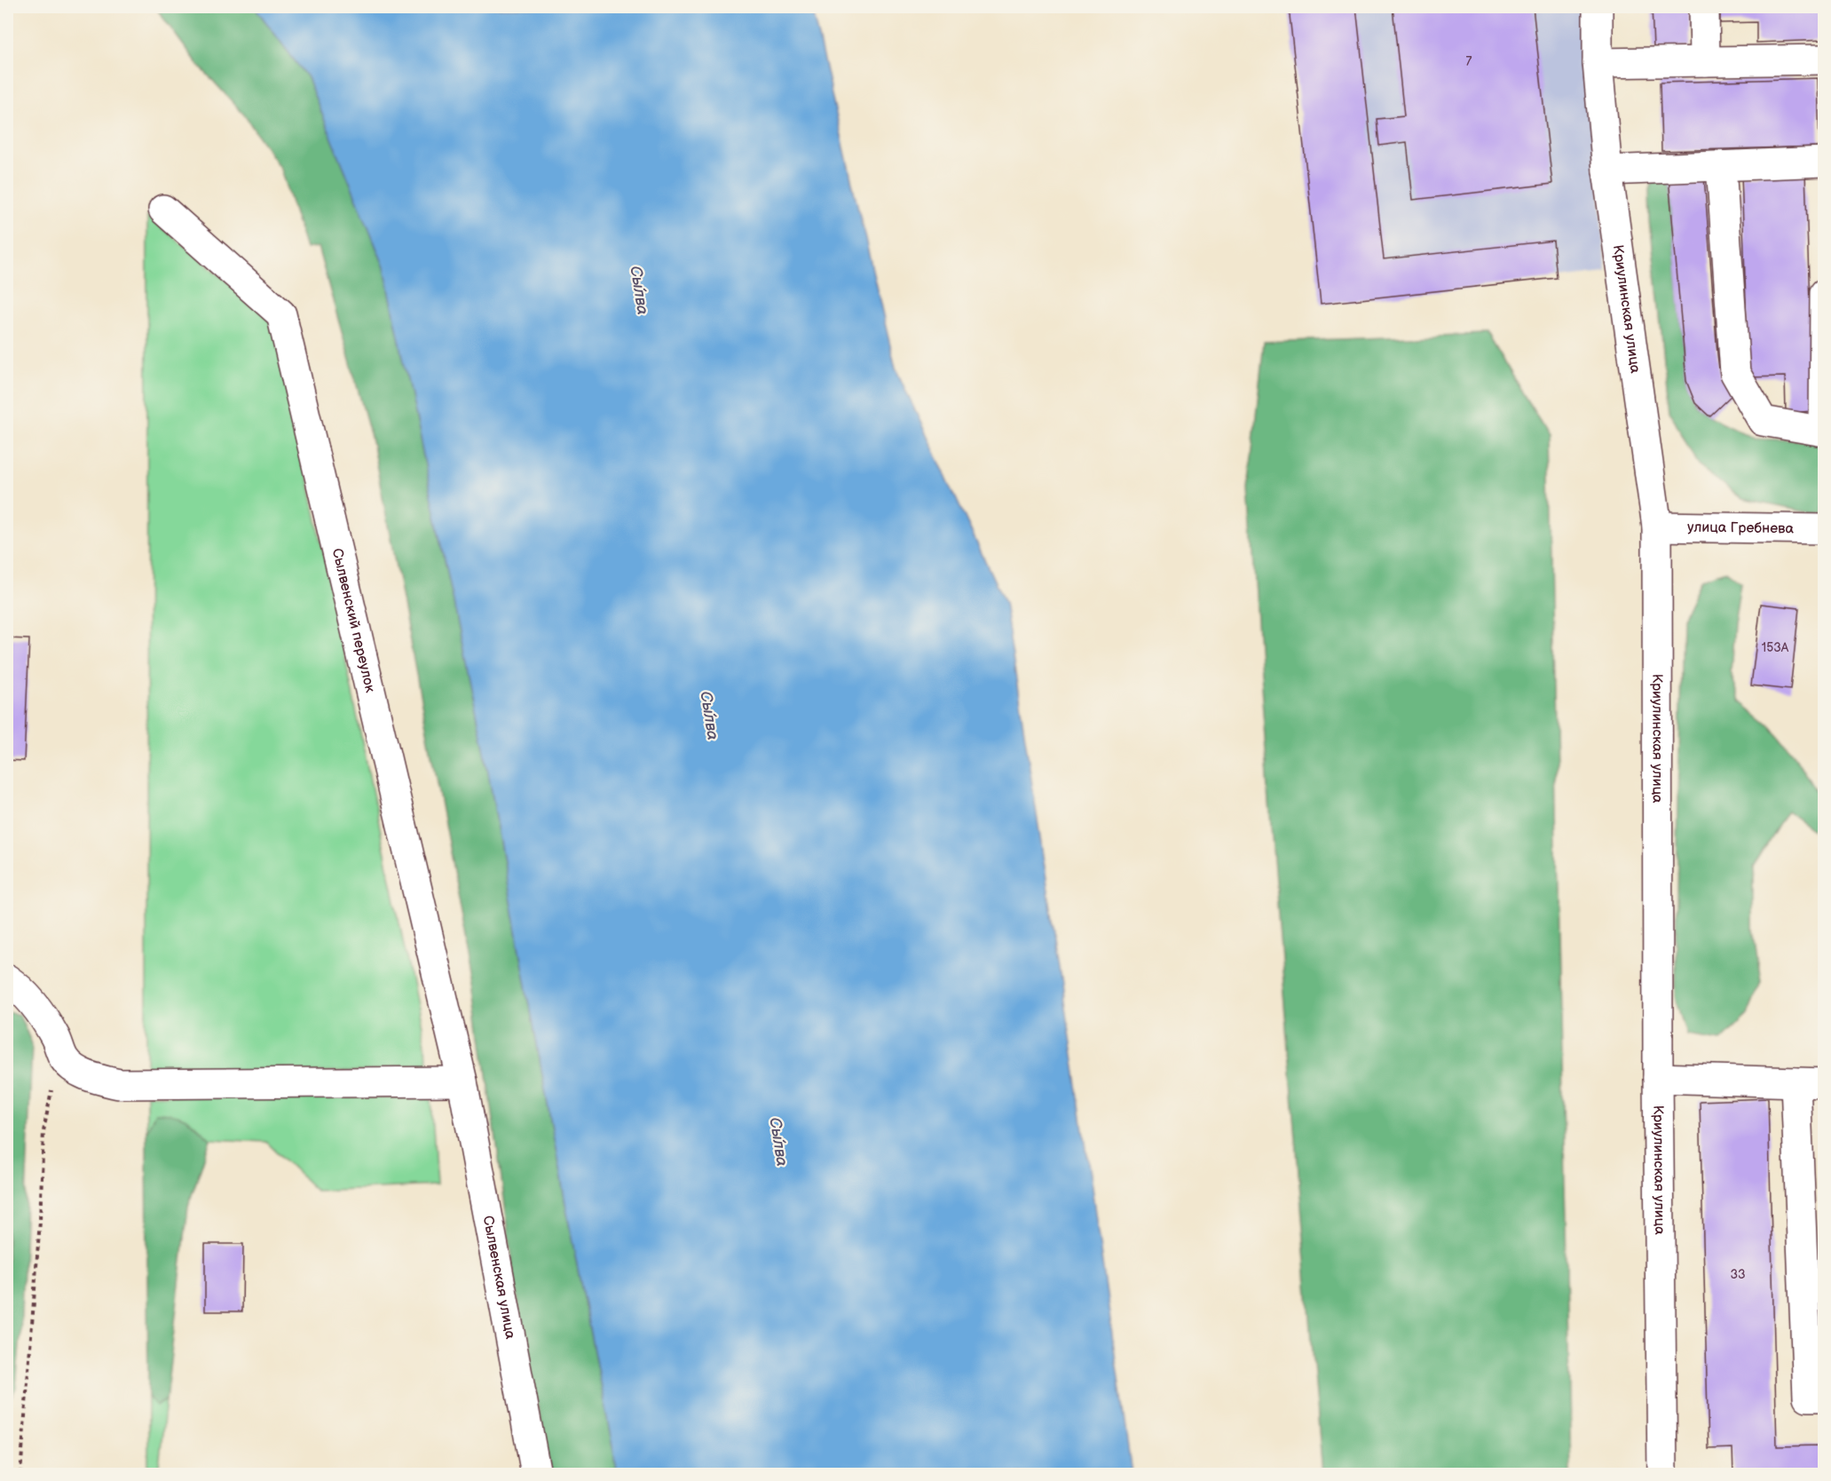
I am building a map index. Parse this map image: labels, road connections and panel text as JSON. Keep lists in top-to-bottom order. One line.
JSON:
{"streets":{"street":["Криулинская улица","улица Гребнева","Сылвенский переулок","Сылвенская улица"]},"crossings":[["Криулинская улица","улица Гребнева"],["Сылвенский переулок","Сылвенская улица"]],"water":["Сы́лва"],"house_numbers":["7","153А","33"]}
